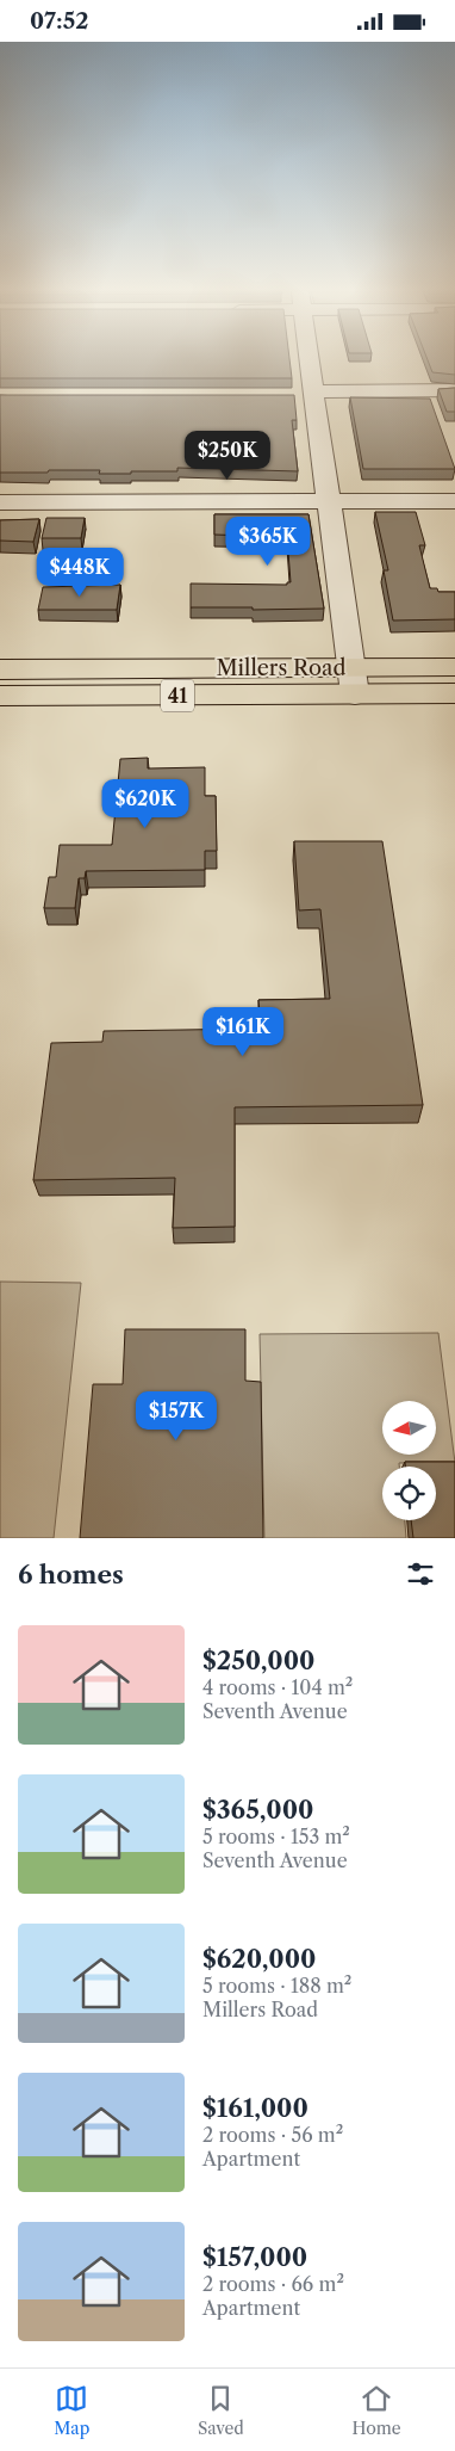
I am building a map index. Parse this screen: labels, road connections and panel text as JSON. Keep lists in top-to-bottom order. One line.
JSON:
{"streets":{"main road":["Millers Road","41"]},"north":"left","page":{"status":"07:52","price":["$250K","$365K","$448K","$620K","$161K","$157K"],"heading":"6 homes","list":[{"name":"$250,000","note":"4 rooms · 104 m² · Seventh Avenue"},{"name":"$365,000","note":"5 rooms · 153 m² · Seventh Avenue"},{"name":"$620,000","note":"5 rooms · 188 m² · Millers Road"},{"name":"$161,000","note":"2 rooms · 56 m² · Apartment"},{"name":"$157,000","note":"2 rooms · 66 m² · Apartment"}],"tabs":["Map","Saved","Home"]}}
